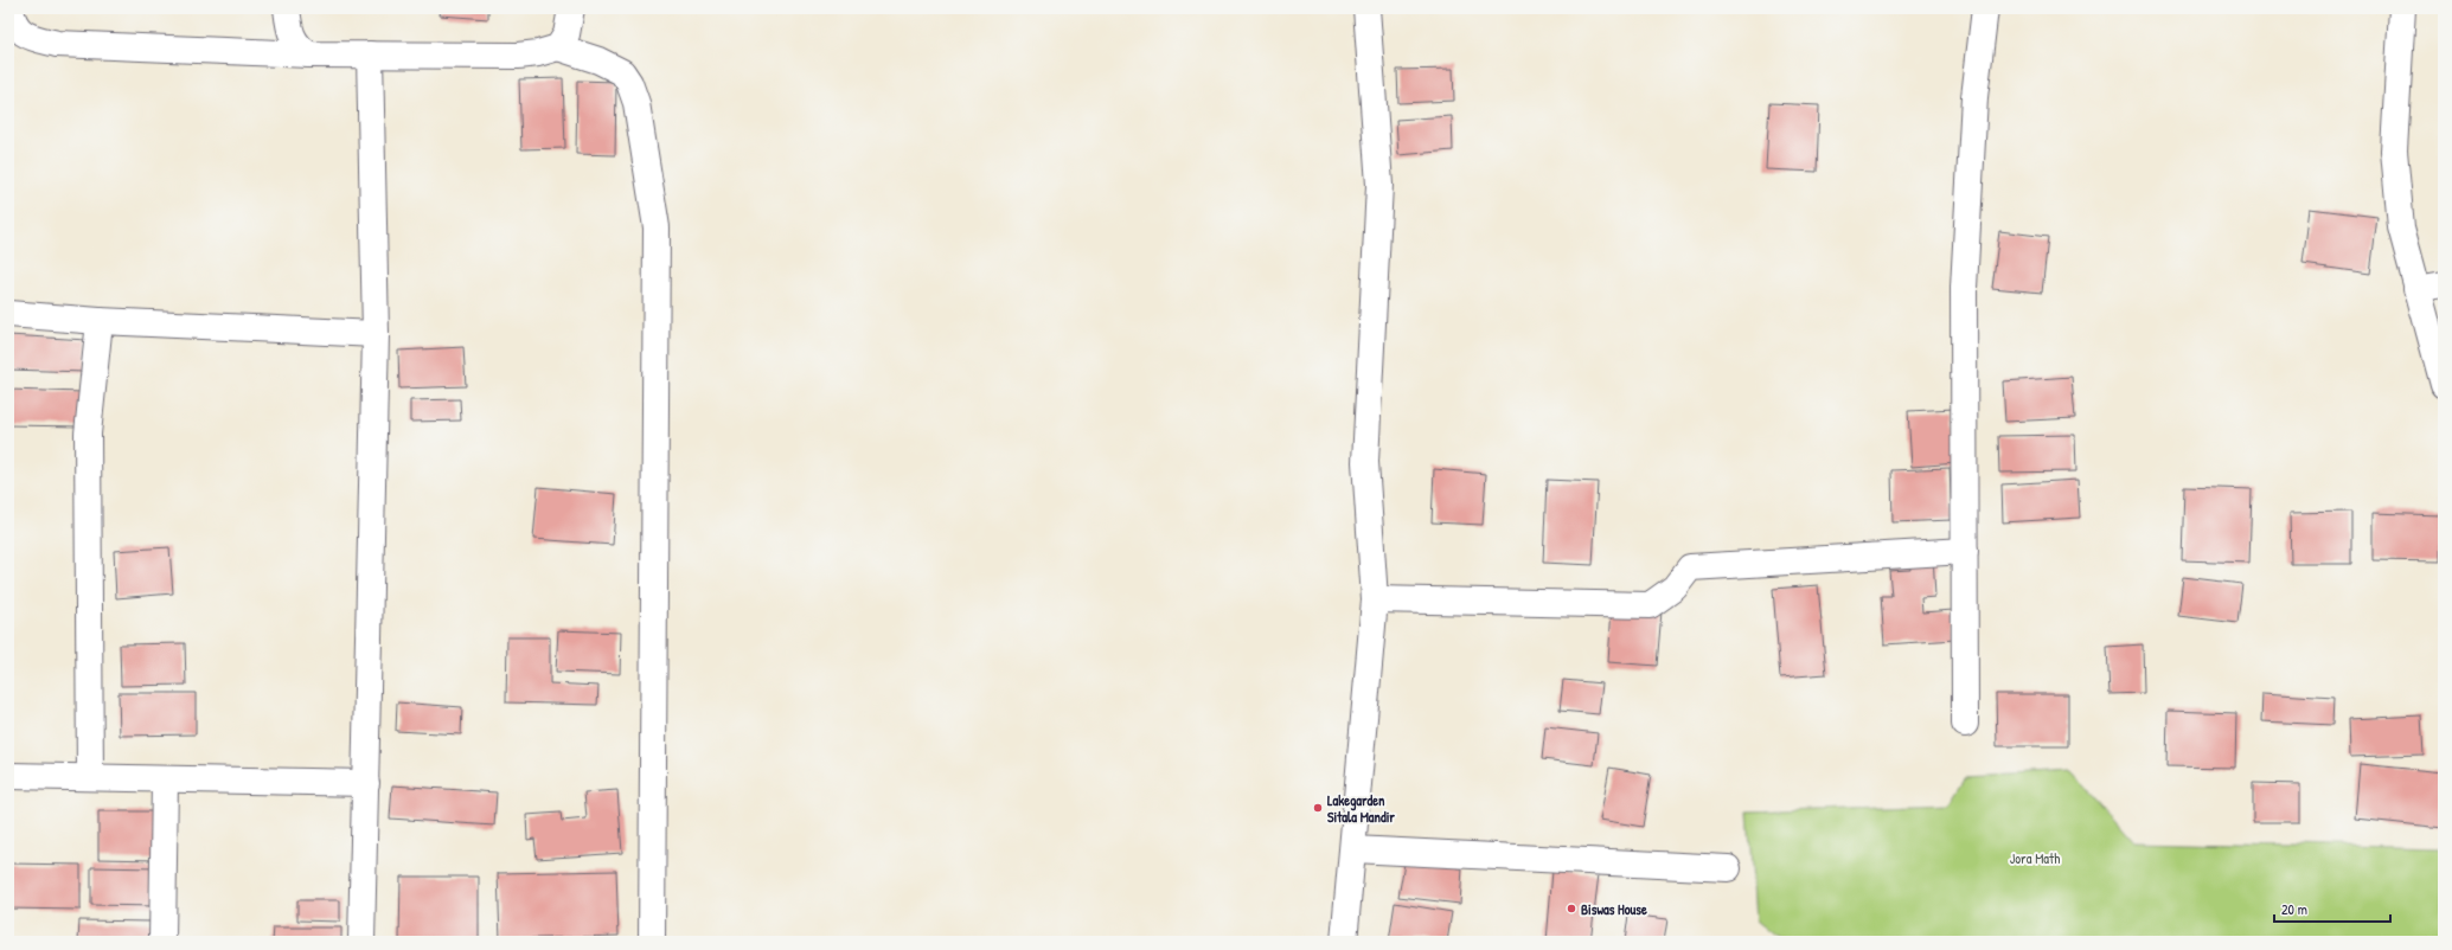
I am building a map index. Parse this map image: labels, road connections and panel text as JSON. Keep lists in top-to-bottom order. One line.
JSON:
{"parks":["Jora Math"],"places":["Lakegarden Sitala Mandir","Biswas House"],"scale_bar":"20 m"}
